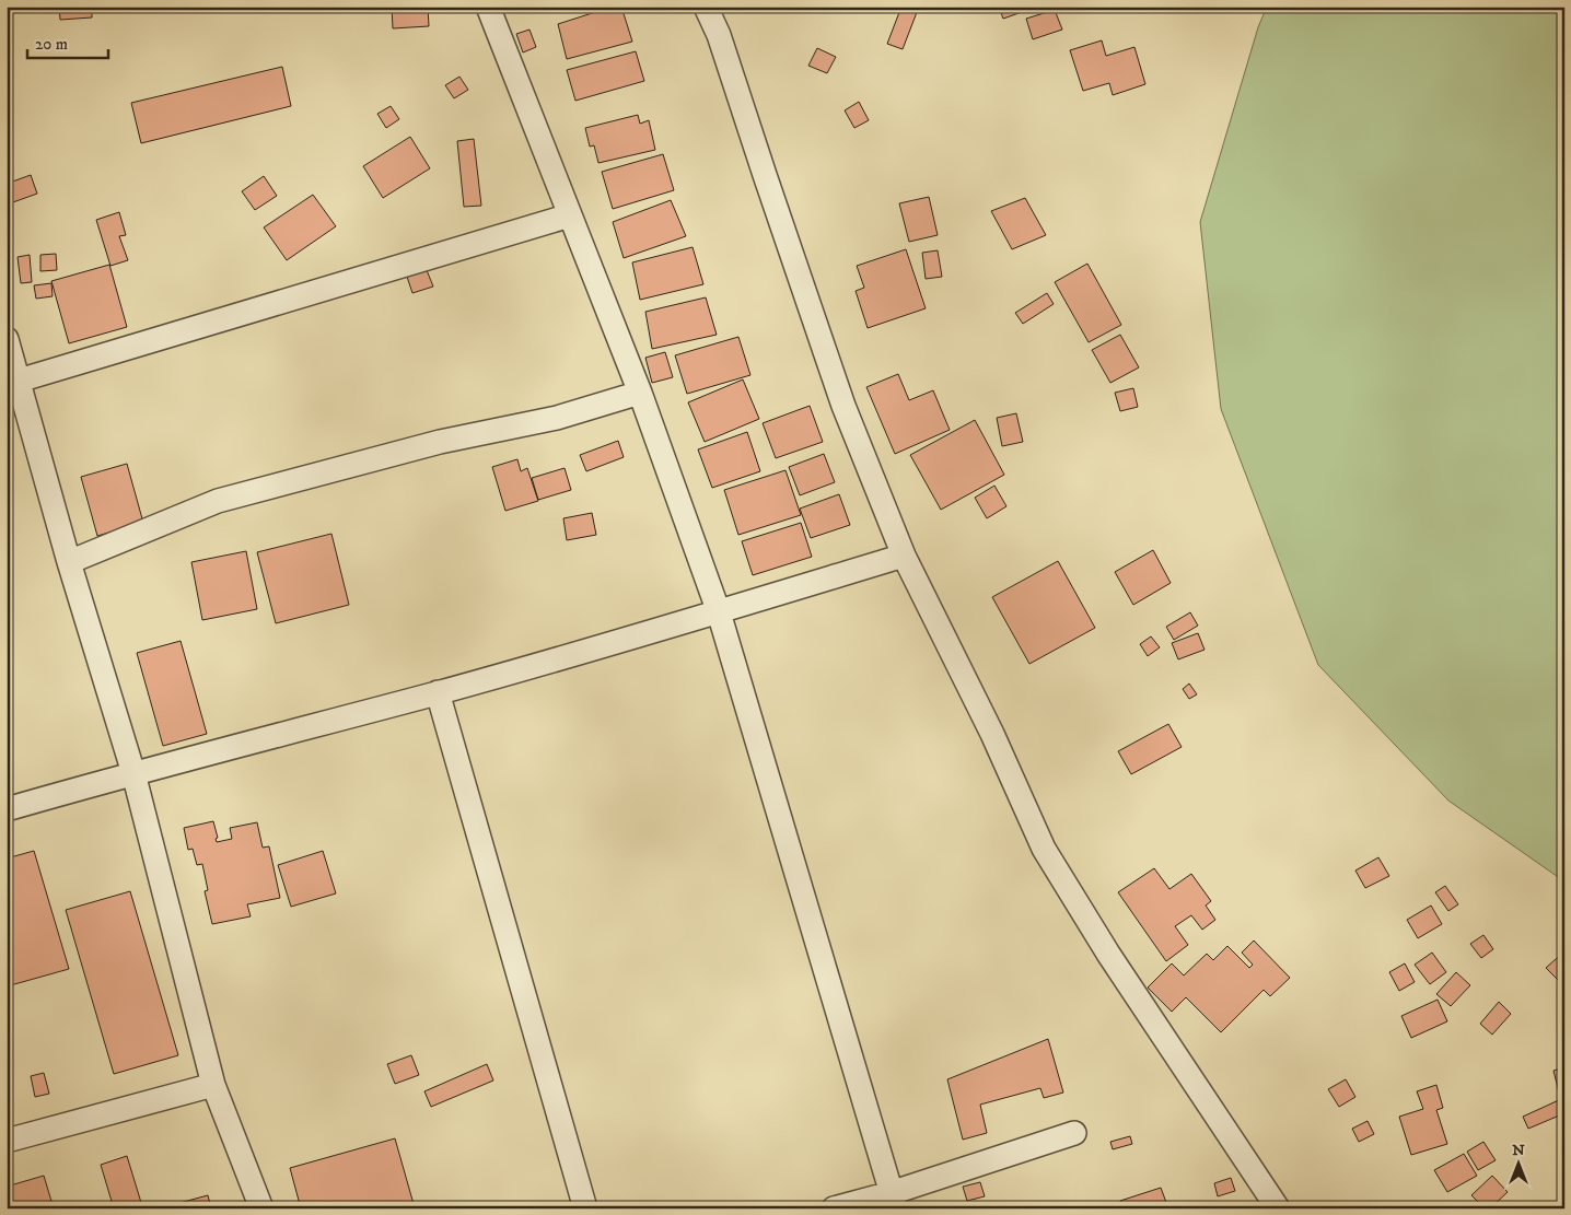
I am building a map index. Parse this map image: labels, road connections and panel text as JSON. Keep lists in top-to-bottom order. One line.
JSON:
{"scale_bar":"20 m","north":"top"}
